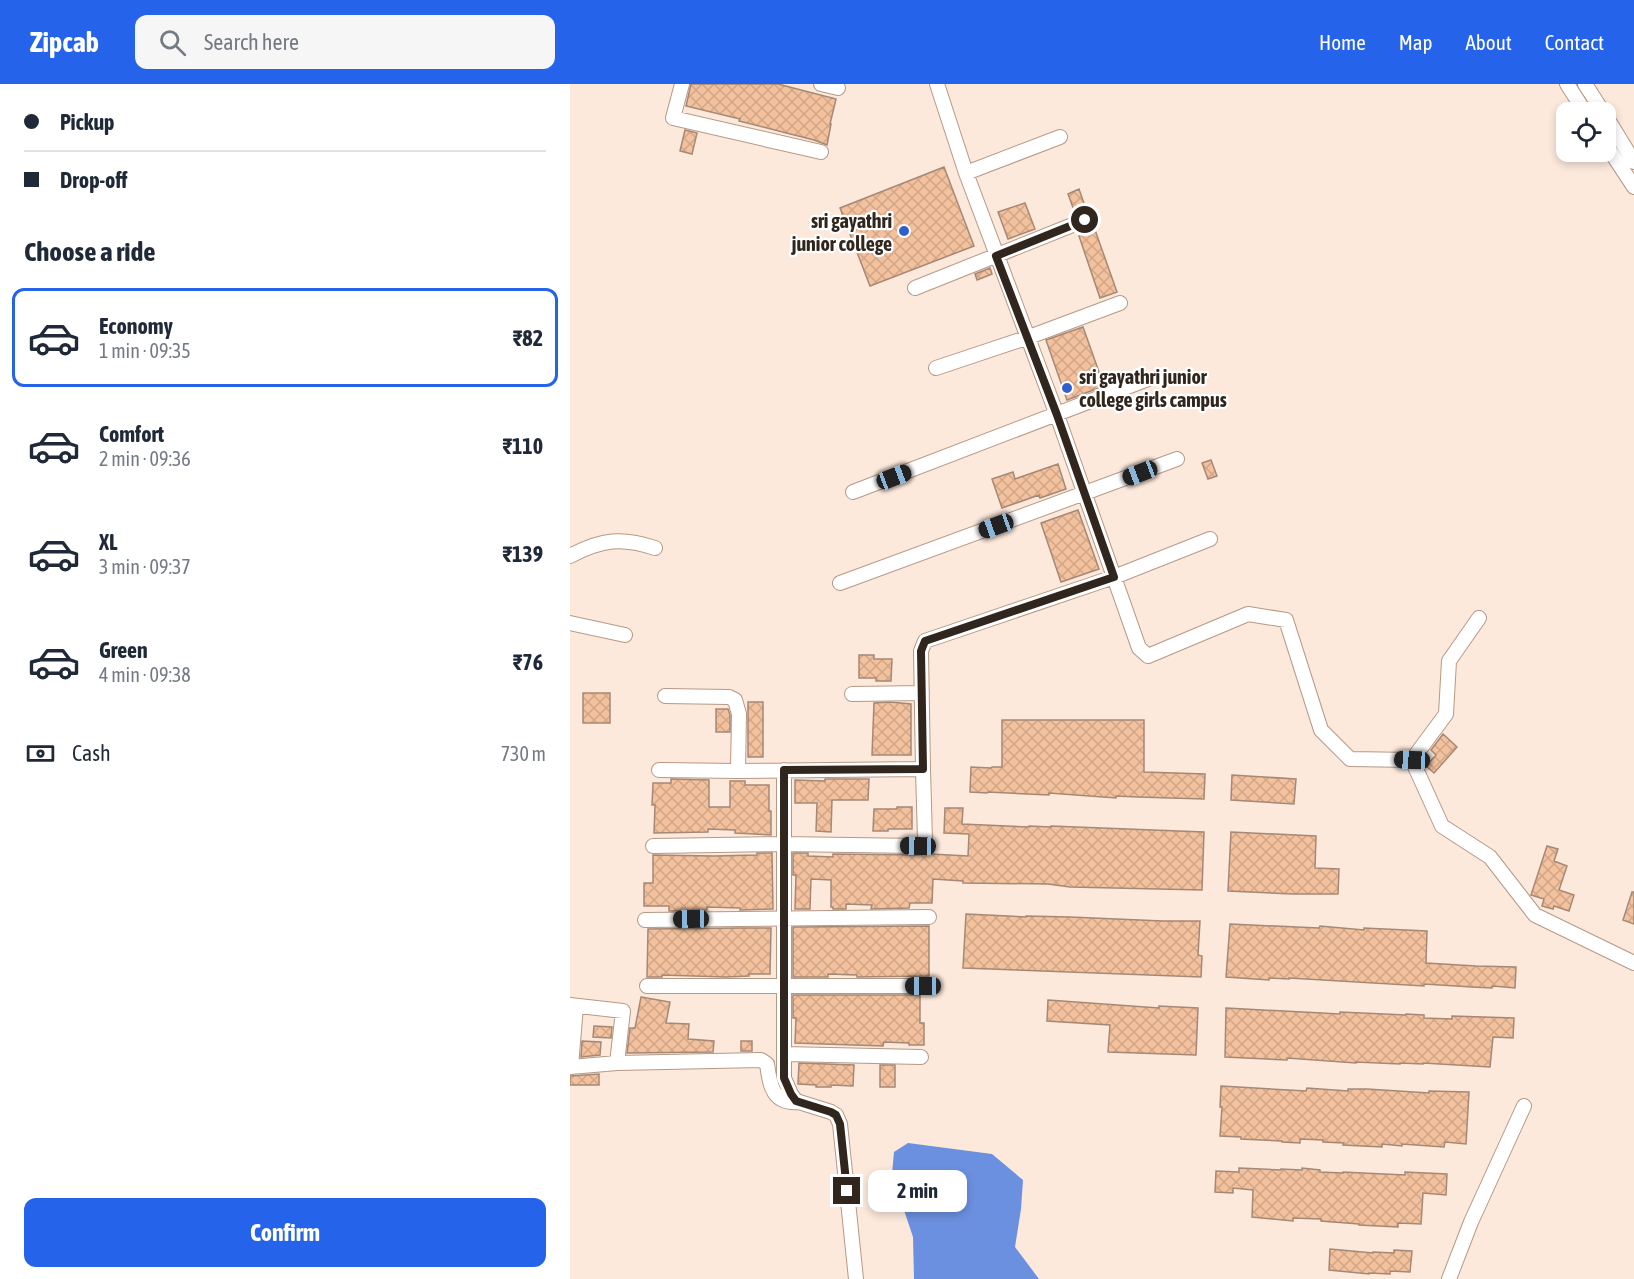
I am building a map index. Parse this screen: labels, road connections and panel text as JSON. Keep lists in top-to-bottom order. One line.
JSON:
{"places":["sri gayathri junior college","sri gayathri junior college girls campus"],"page":{"header":"Zipcab","search":"Search here","nav":["Home","Map","About","Contact"],"banner":["Pickup","Drop-off"],"heading":"Choose a ride","list":[{"name":"Economy","note":"1 min · 09:35","value":"₹82"},{"name":"Comfort","note":"2 min · 09:36","value":"₹110"},{"name":"XL","note":"3 min · 09:37","value":"₹139"},{"name":"Green","note":"4 min · 09:38","value":"₹76"}],"pay":["Cash","730 m"],"bubble":"2 min","buttons":"Confirm"}}
